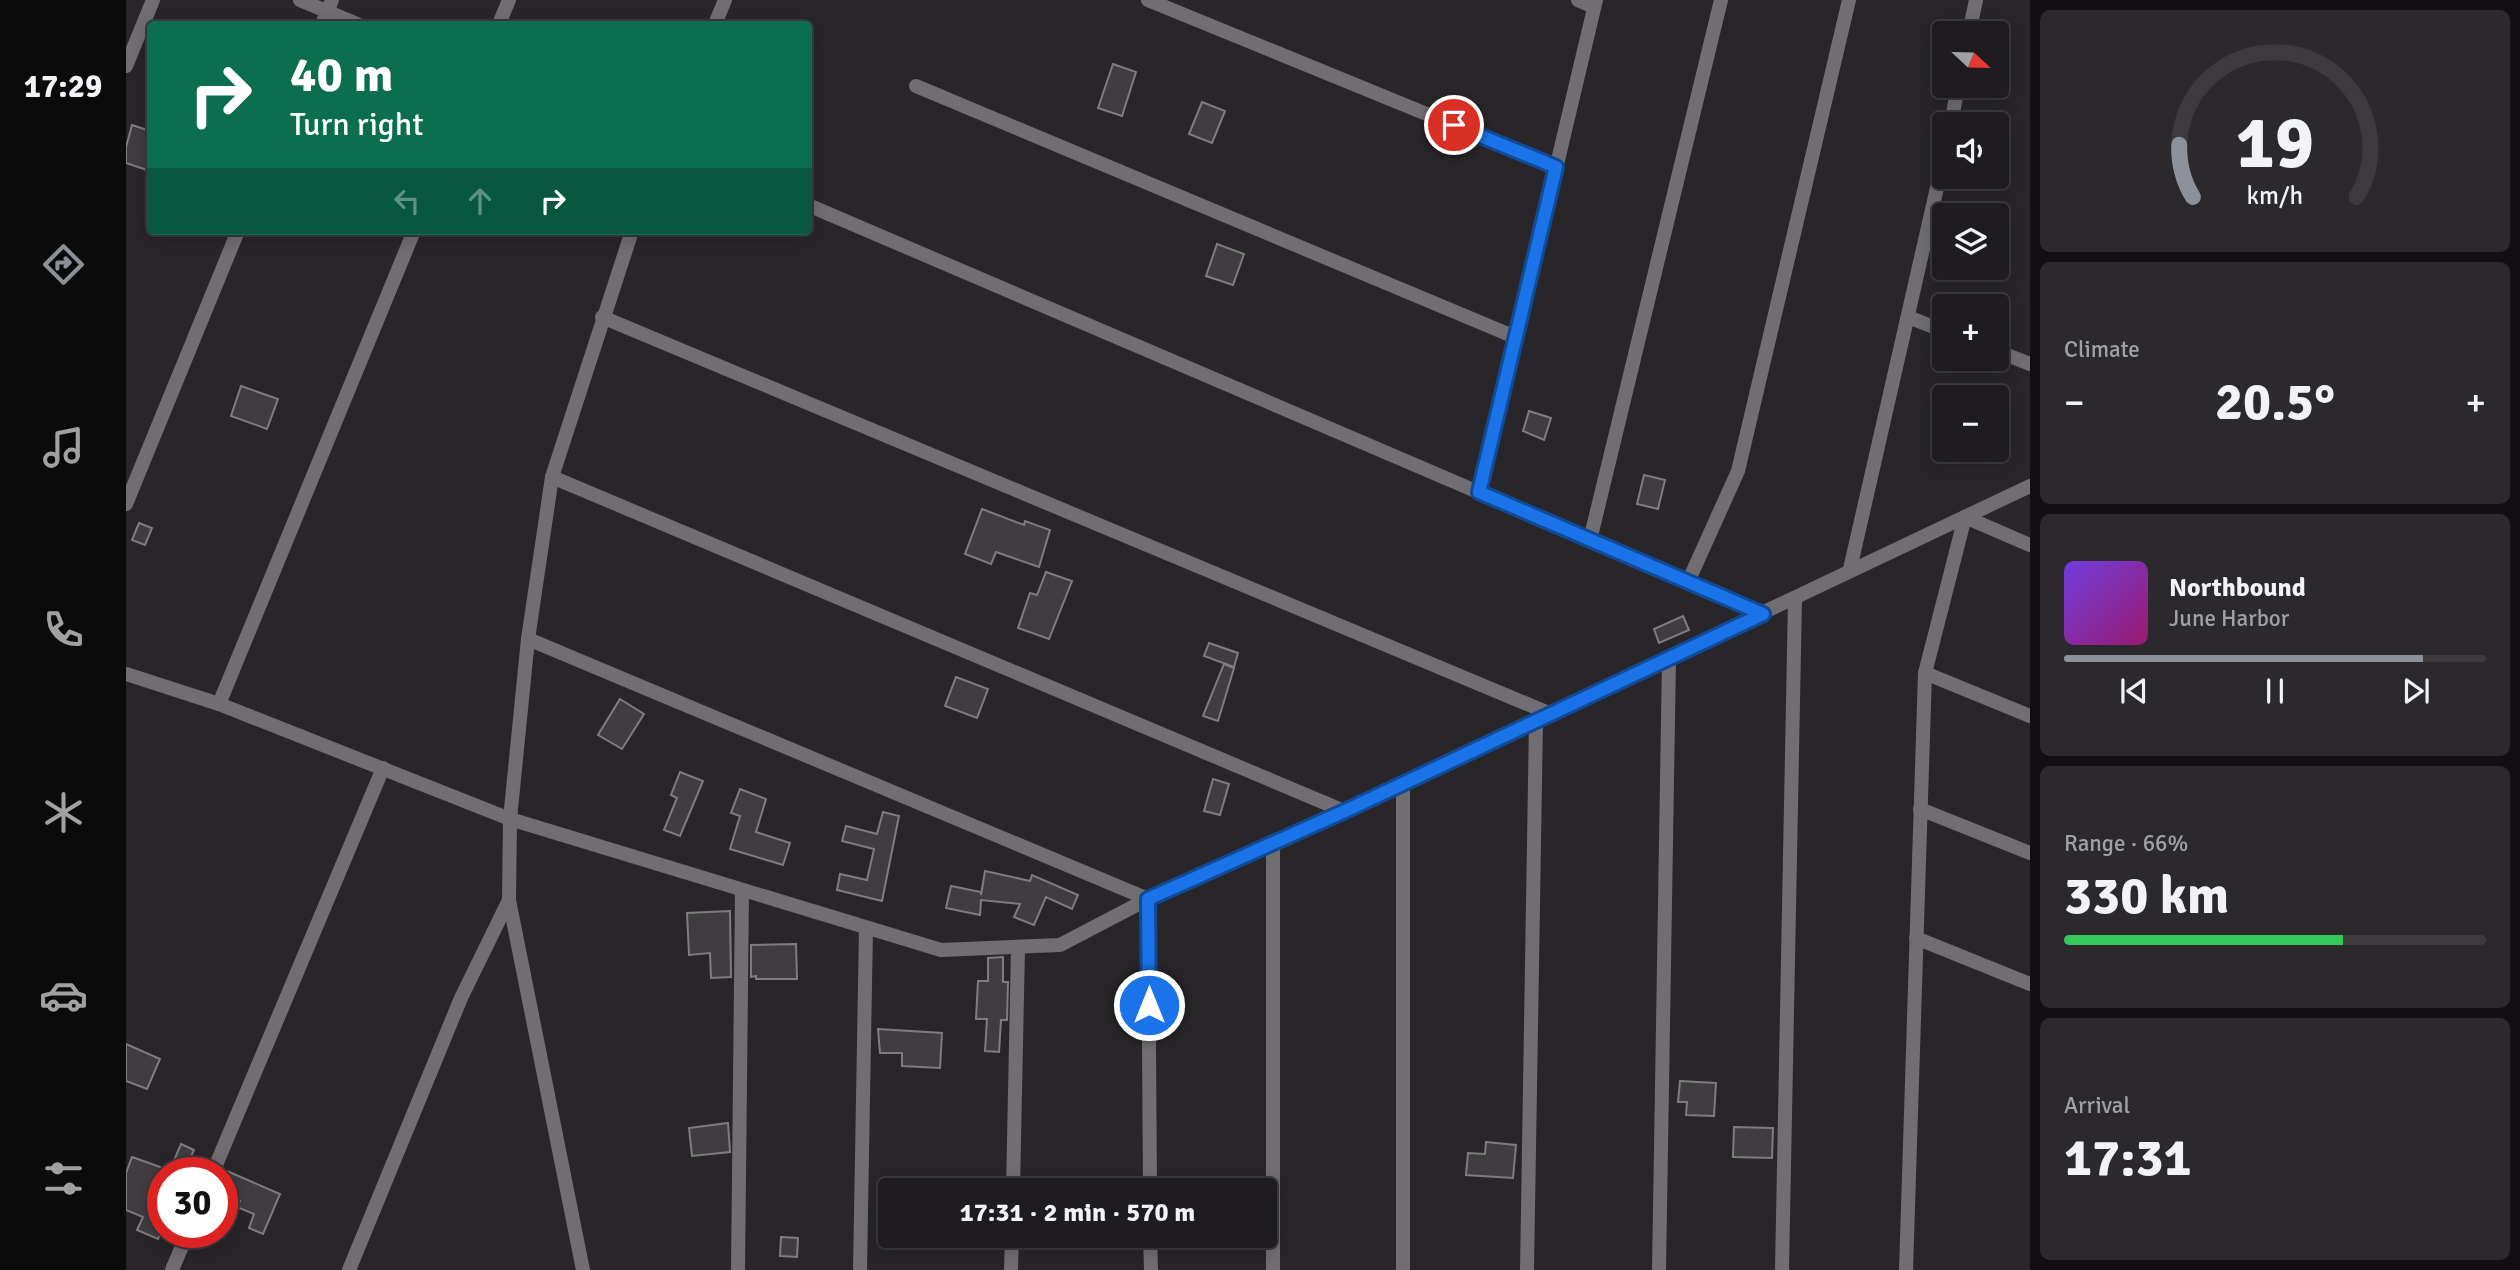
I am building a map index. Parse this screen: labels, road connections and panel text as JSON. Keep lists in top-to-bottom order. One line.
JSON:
{"north":"right","page":{"tabs":"17:29","map_buttons":["+","−"],"turn":["40 m","Turn right"],"tile":["Climate",["Range · 66%","330 km"],["Arrival","17:31"]],"heat":["−","20.5°","+"],"song":["Northbound","June Harbor"],"limit":"30","trip":"17:31 · 2 min · 570 m","gauge":["19","km/h"]}}
